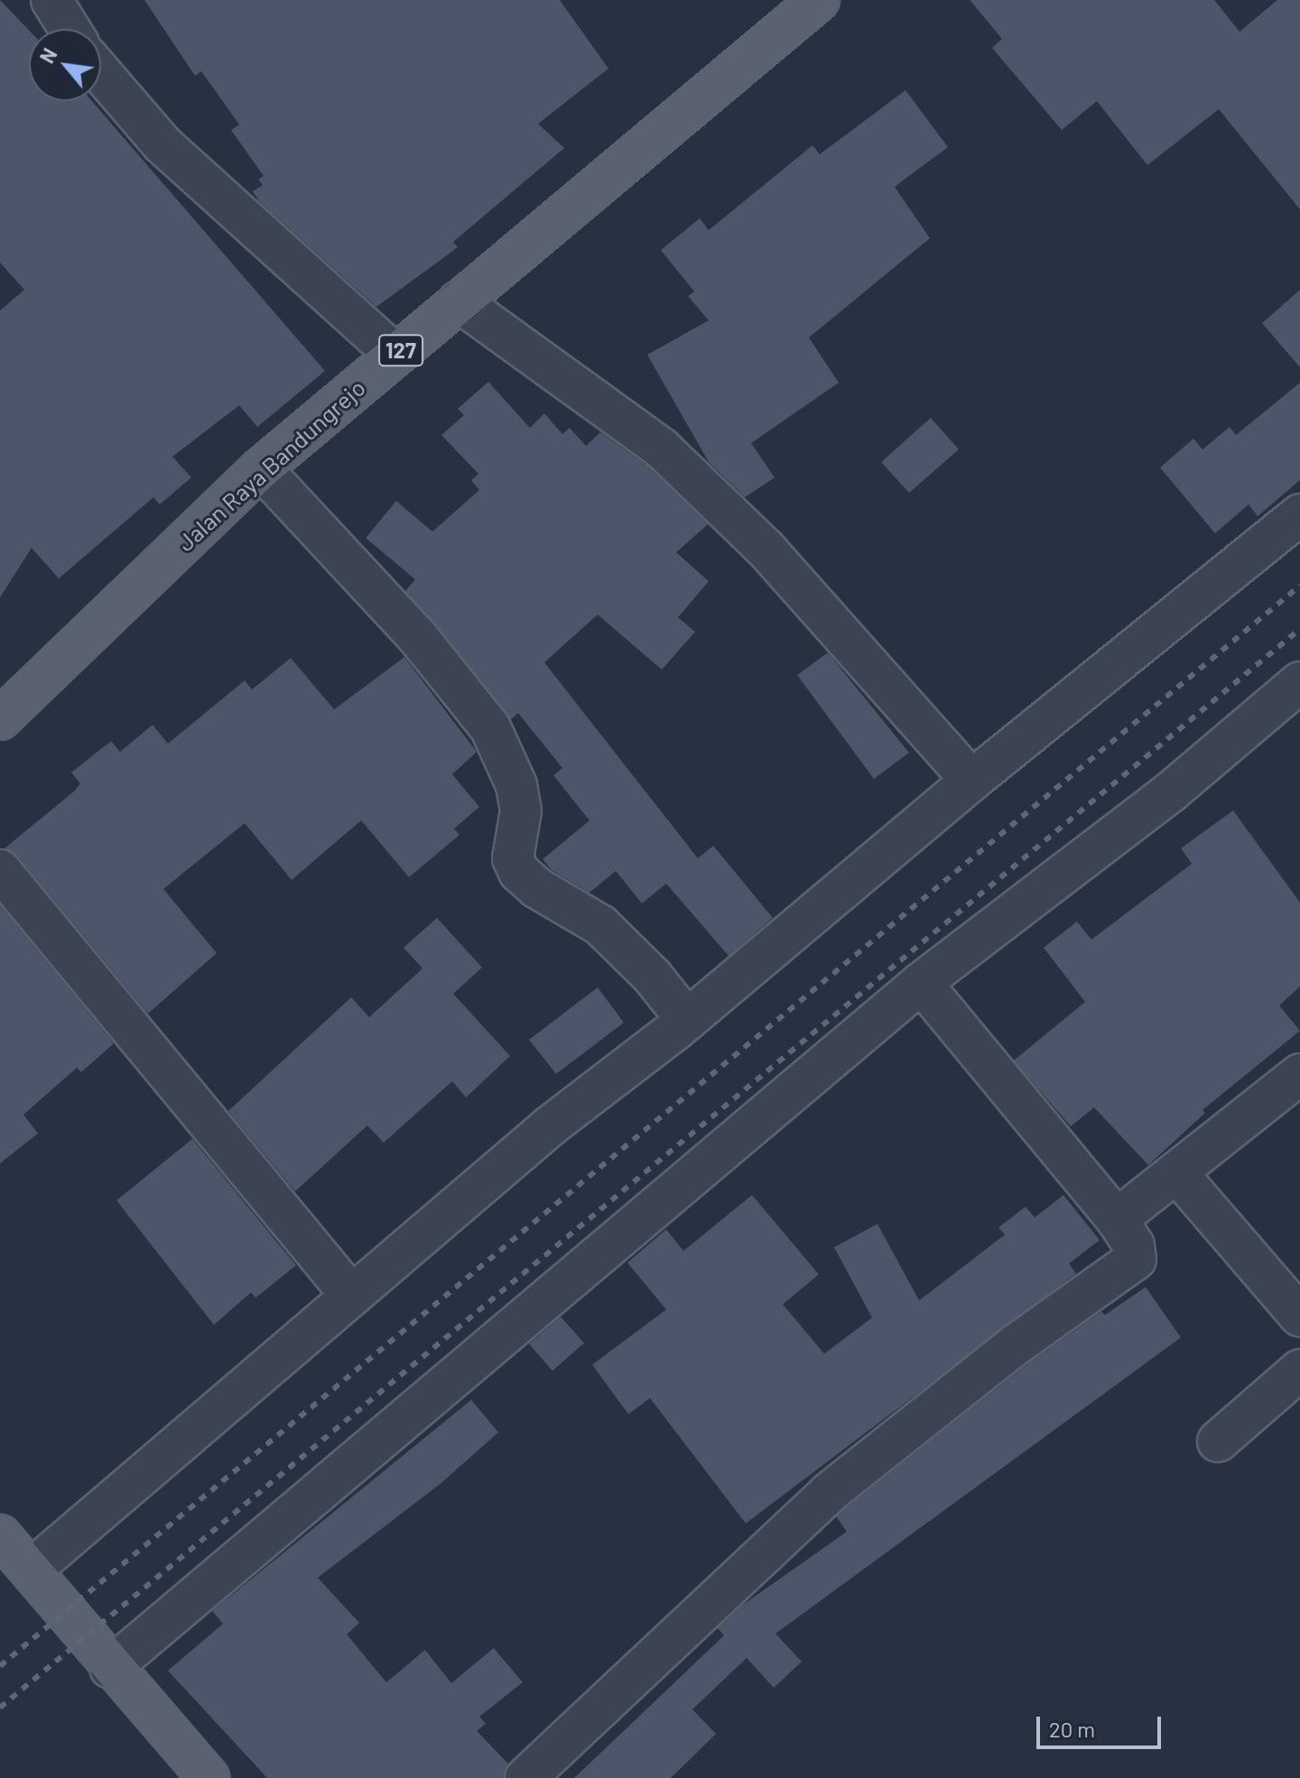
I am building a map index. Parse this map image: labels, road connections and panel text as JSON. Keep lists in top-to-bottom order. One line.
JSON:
{"streets":{"main road":["127","Jalan Raya Bandungrejo"]},"scale_bar":"20 m","north":"top left"}
